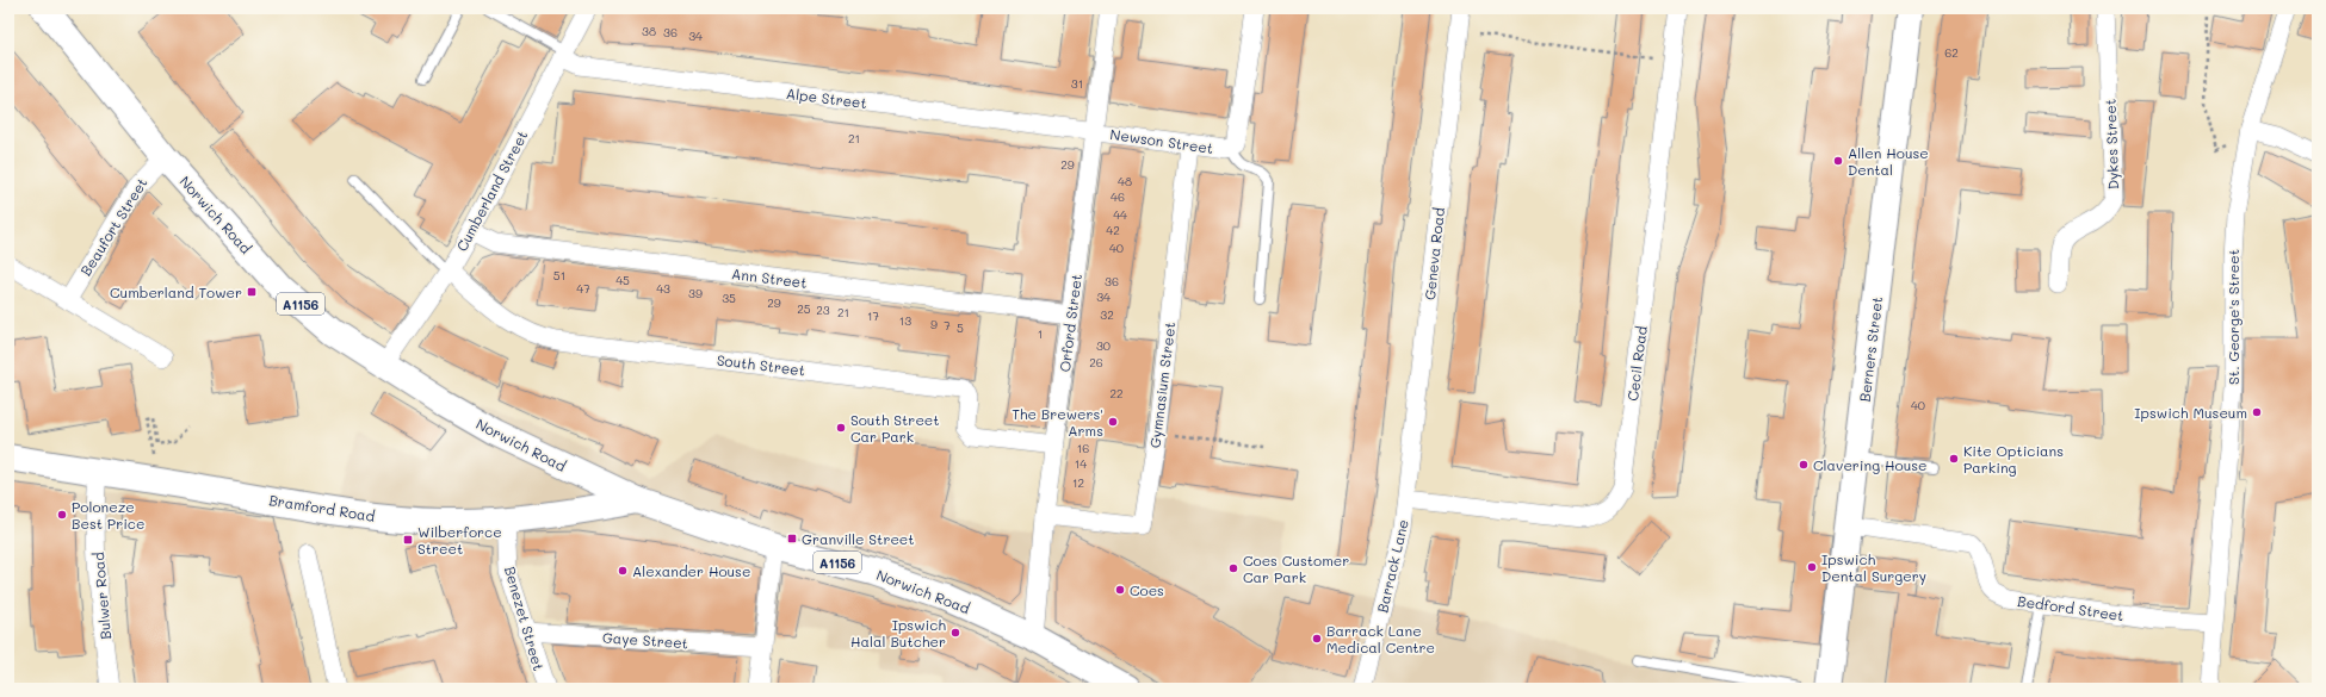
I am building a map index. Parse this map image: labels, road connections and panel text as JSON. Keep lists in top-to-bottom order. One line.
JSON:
{"streets":{"main road":["Norwich Road","A1156","Berners Street","Bramford Road"],"street":["Alpe Street","Newson Street","Dykes Street","Cumberland Street","Beaufort Street","Geneva Road","Ann Street","St. George's Street","Orford Street","Cecil Road","South Street","Gymnasium Street","Barrack Lane","Bulwer Road","Bedford Street","Benezet Street","Gaye Street"]},"crossings":[["Alpe Street","Newson Street"],["Alpe Street","Cumberland Street"],["Alpe Street","Orford Street"],["Newson Street","Orford Street"],["Newson Street","Gymnasium Street"],["Cumberland Street","Norwich Road"],["Cumberland Street","Ann Street"],["Cumberland Street","South Street"],["Norwich Road","Beaufort Street"],["Norwich Road","Orford Street"],["Norwich Road","Bramford Road"],["Geneva Road","Cecil Road"],["Geneva Road","Barrack Lane"],["Ann Street","Orford Street"],["St. George's Street","Bedford Street"],["Orford Street","South Street"],["Orford Street","Gymnasium Street"],["Berners Street","Bedford Street"],["Cecil Road","Barrack Lane"],["Bramford Road","Bulwer Road"],["Bramford Road","Benezet Street"],["Benezet Street","Gaye Street"]],"places":{"other":["Allen House Dental","Ipswich Museum","The Brewers' Arms","South Street Car Park","Kite Opticians Parking","Clavering House","Poloneze Best Price","Ipswich Dental Surgery","Coes Customer Car Park","Alexander House","Coes","Ipswich Halal Butcher","Barrack Lane Medical Centre"],"transit":["Cumberland Tower","Granville Street","Wilberforce Street"]},"house_numbers":["38","36","34","62","31","21","29","48","46","44","42","40","51","45","36","47","43","39","34","35","29","25","23","21","32","17","13","9","7","5","1","30","26","22","40","16","14","12"]}
